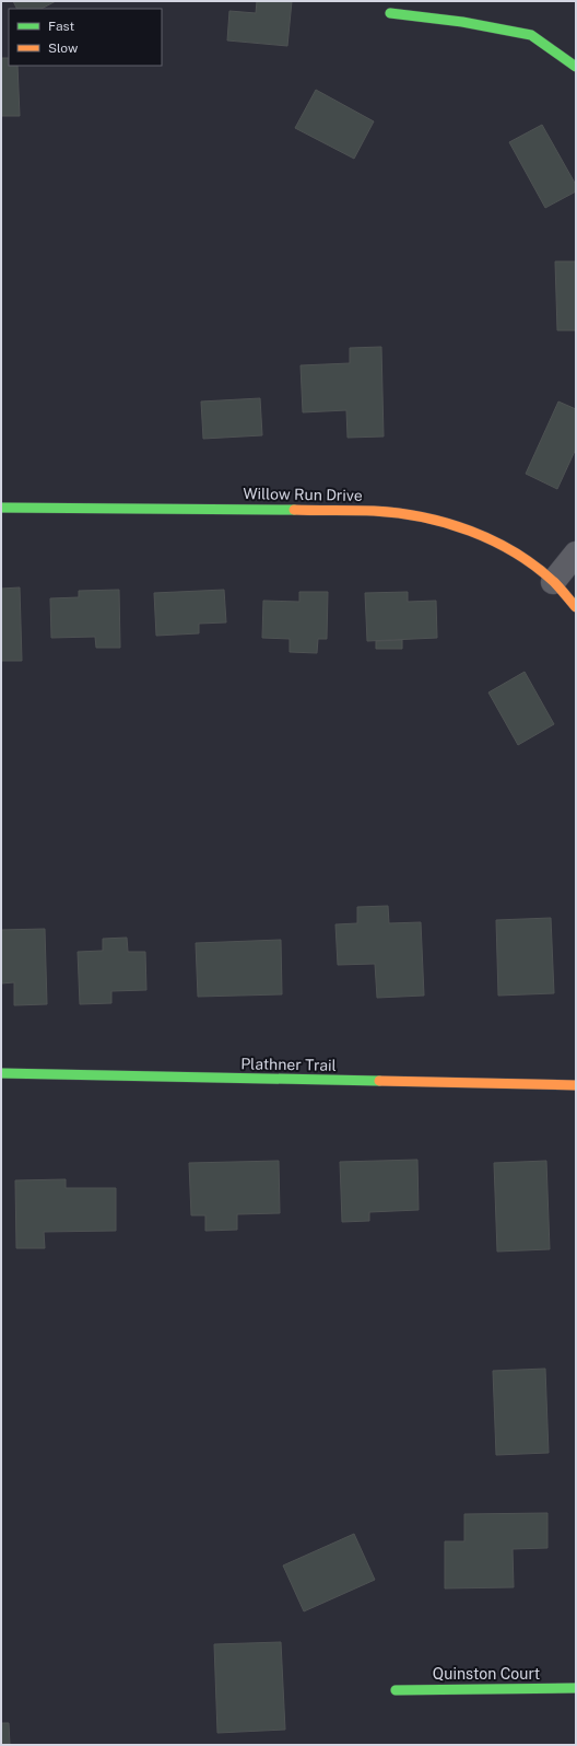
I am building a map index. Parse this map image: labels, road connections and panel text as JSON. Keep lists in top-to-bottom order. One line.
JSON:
{"streets":{"street":["Willow Run Drive","Plathner Trail","Quinston Court"]},"legend":["Fast","Slow"]}
